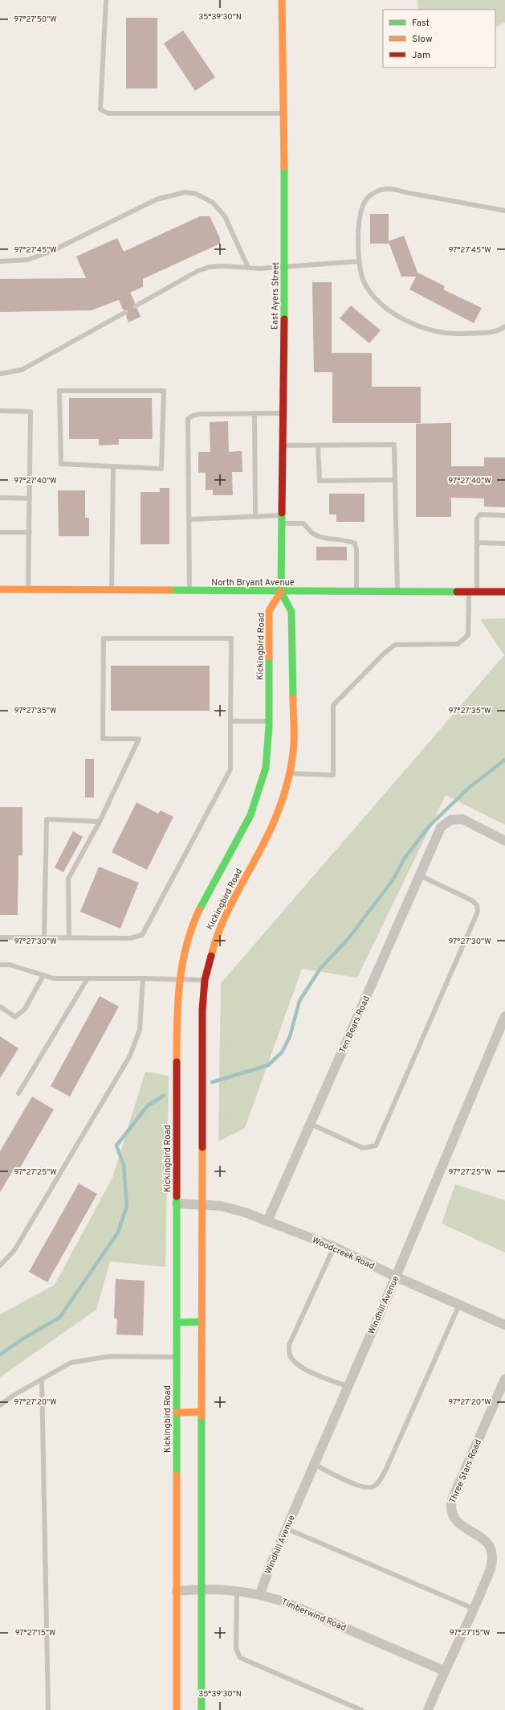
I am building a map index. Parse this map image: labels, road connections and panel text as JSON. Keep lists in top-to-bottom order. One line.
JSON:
{"streets":{"street":["East Ayers Street","North Bryant Avenue","Kickingbird Road","Ten Bears Road","Woodcreek Road","Windhill Avenue","Three Stars Road","Timberwind Road"]},"crossings":[["East Ayers Street","North Bryant Avenue"],["East Ayers Street","Kickingbird Road"],["North Bryant Avenue","Kickingbird Road"],["Kickingbird Road","Woodcreek Road"],["Kickingbird Road","Timberwind Road"],["Ten Bears Road","Woodcreek Road"],["Woodcreek Road","Windhill Avenue"],["Windhill Avenue","Timberwind Road"],["Three Stars Road","Timberwind Road"]],"legend":["Fast","Slow","Jam"],"coordinates":["35°39'30\"N","97°27'50\"W","97°27'45\"W","97°27'40\"W","97°27'35\"W","97°27'30\"W","97°27'25\"W","97°27'20\"W","97°27'15\"W"]}
